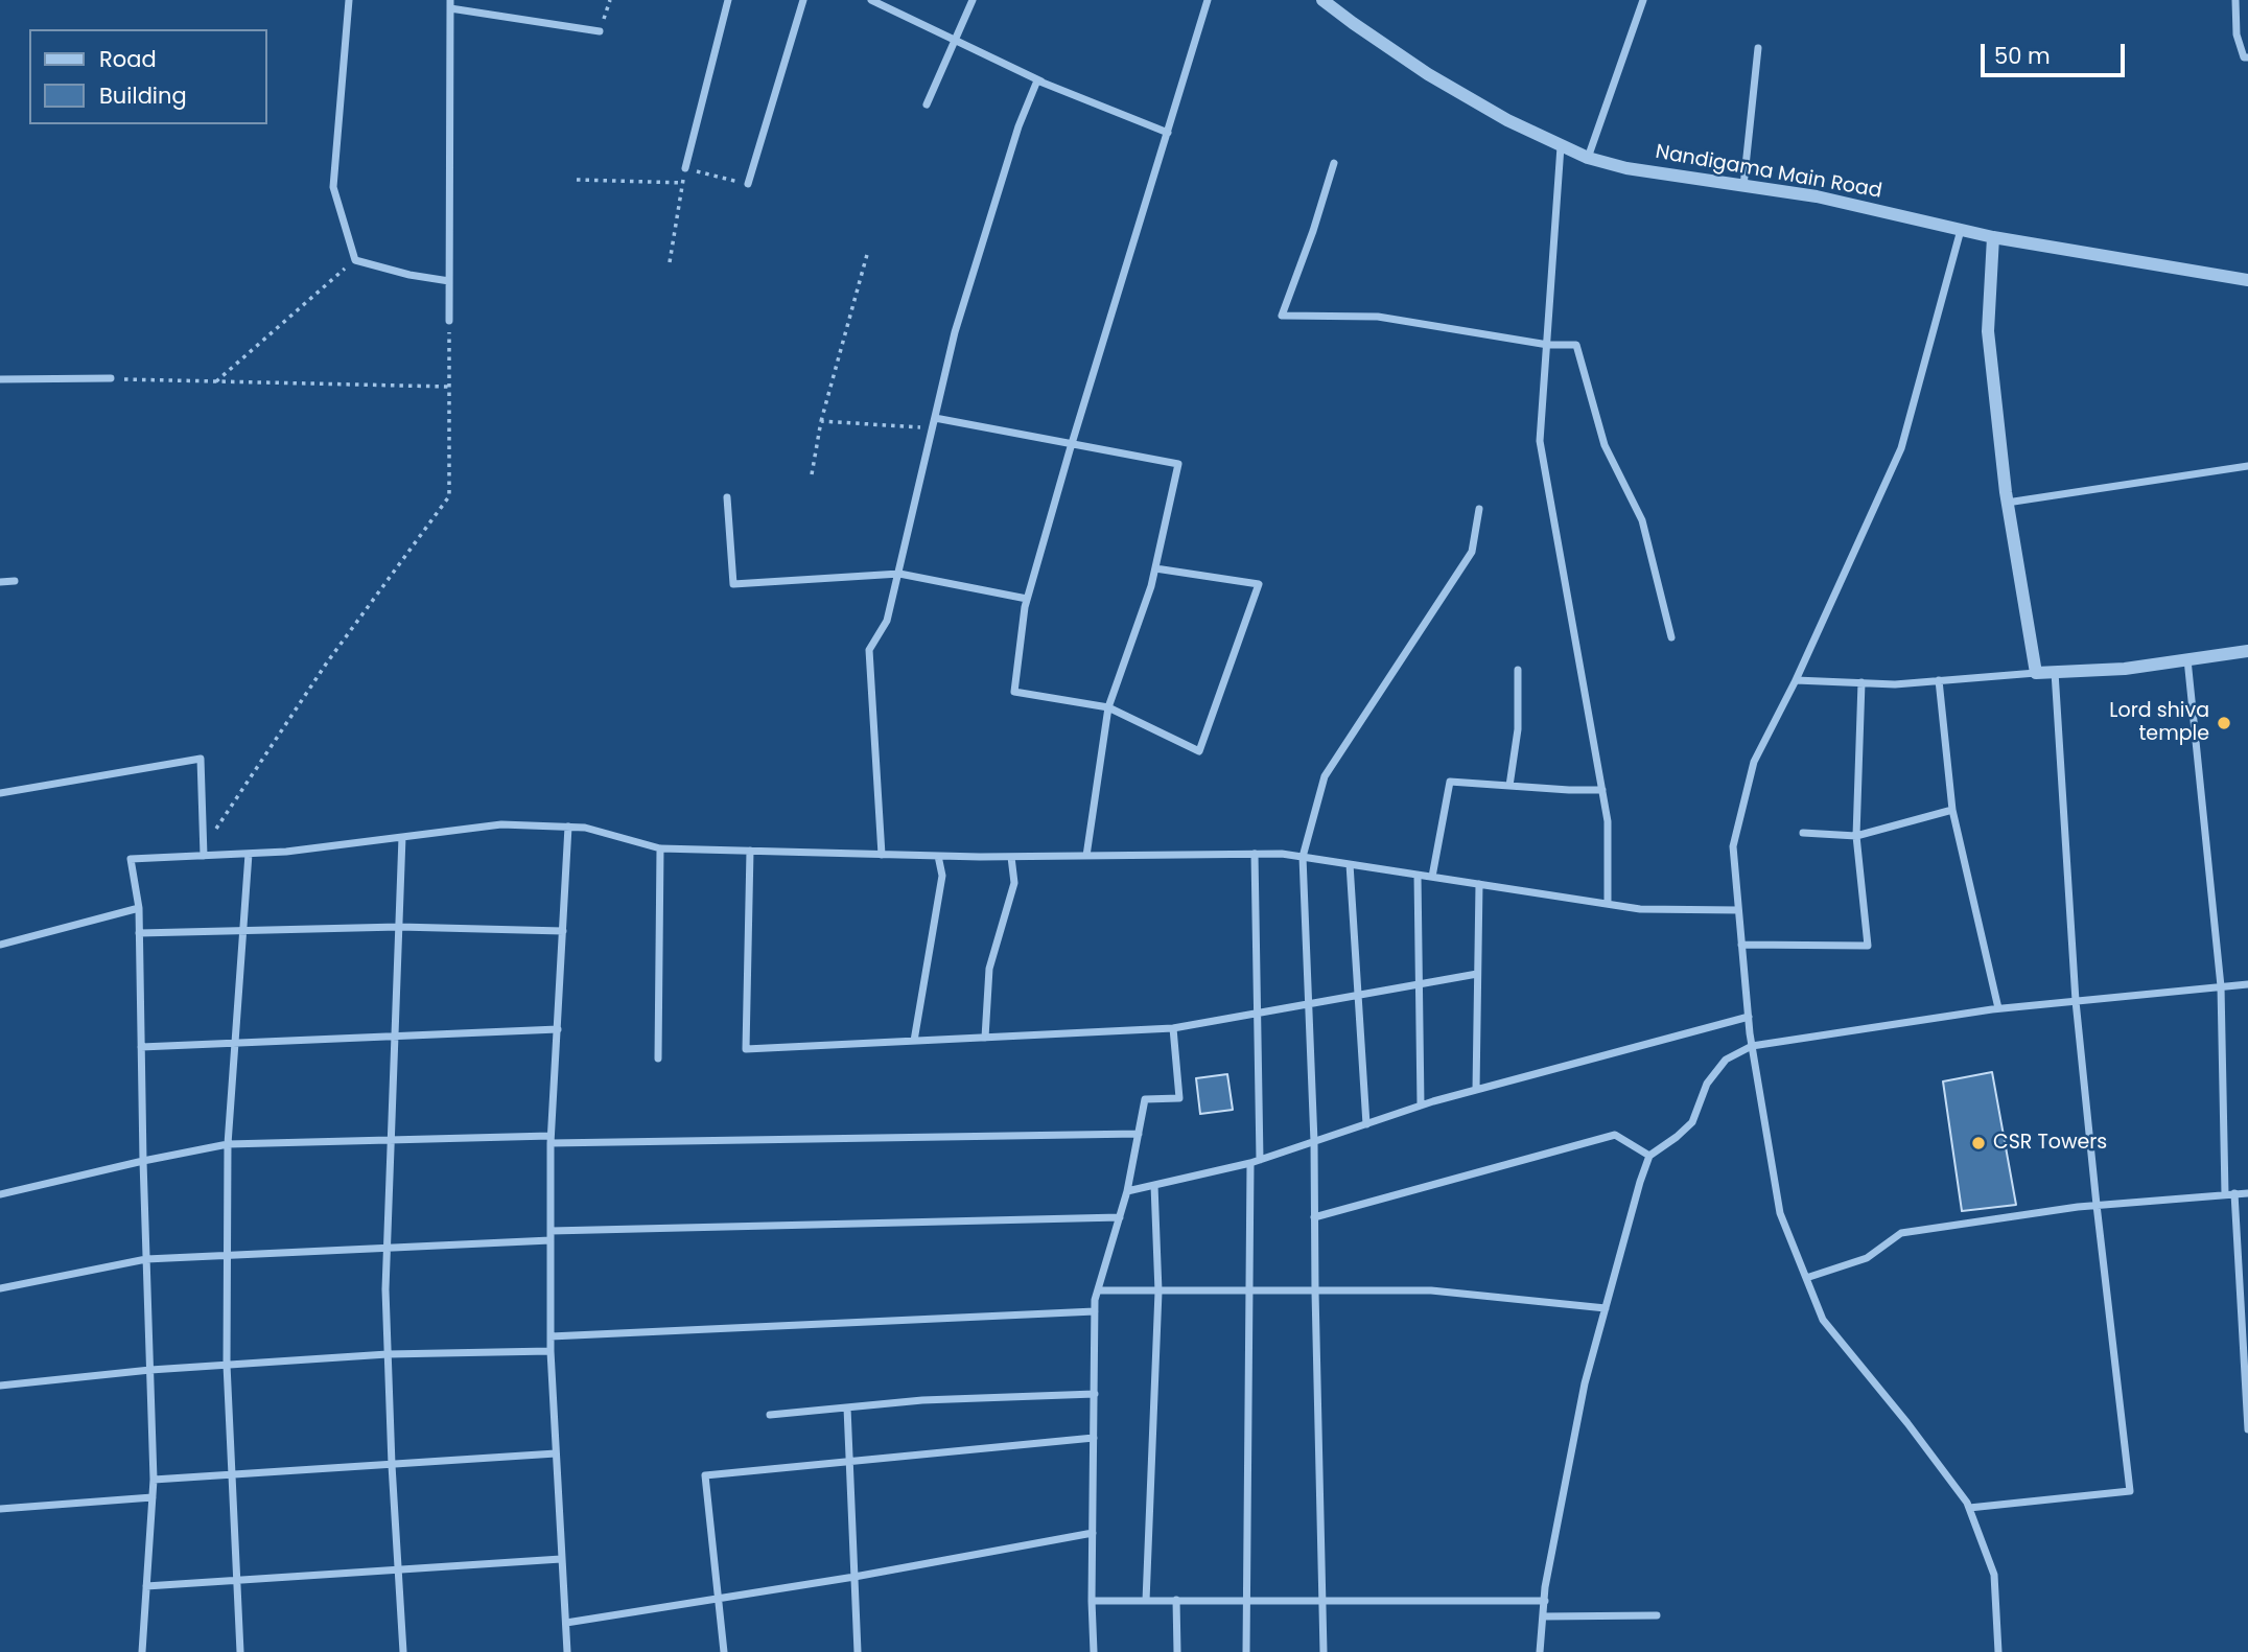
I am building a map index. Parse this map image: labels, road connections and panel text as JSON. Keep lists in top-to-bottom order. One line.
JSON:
{"streets":{"street":["Nandigama Main Road"]},"places":["Lord shiva temple","CSR Towers"],"legend":["Road","Building"],"scale_bar":"50 m"}
